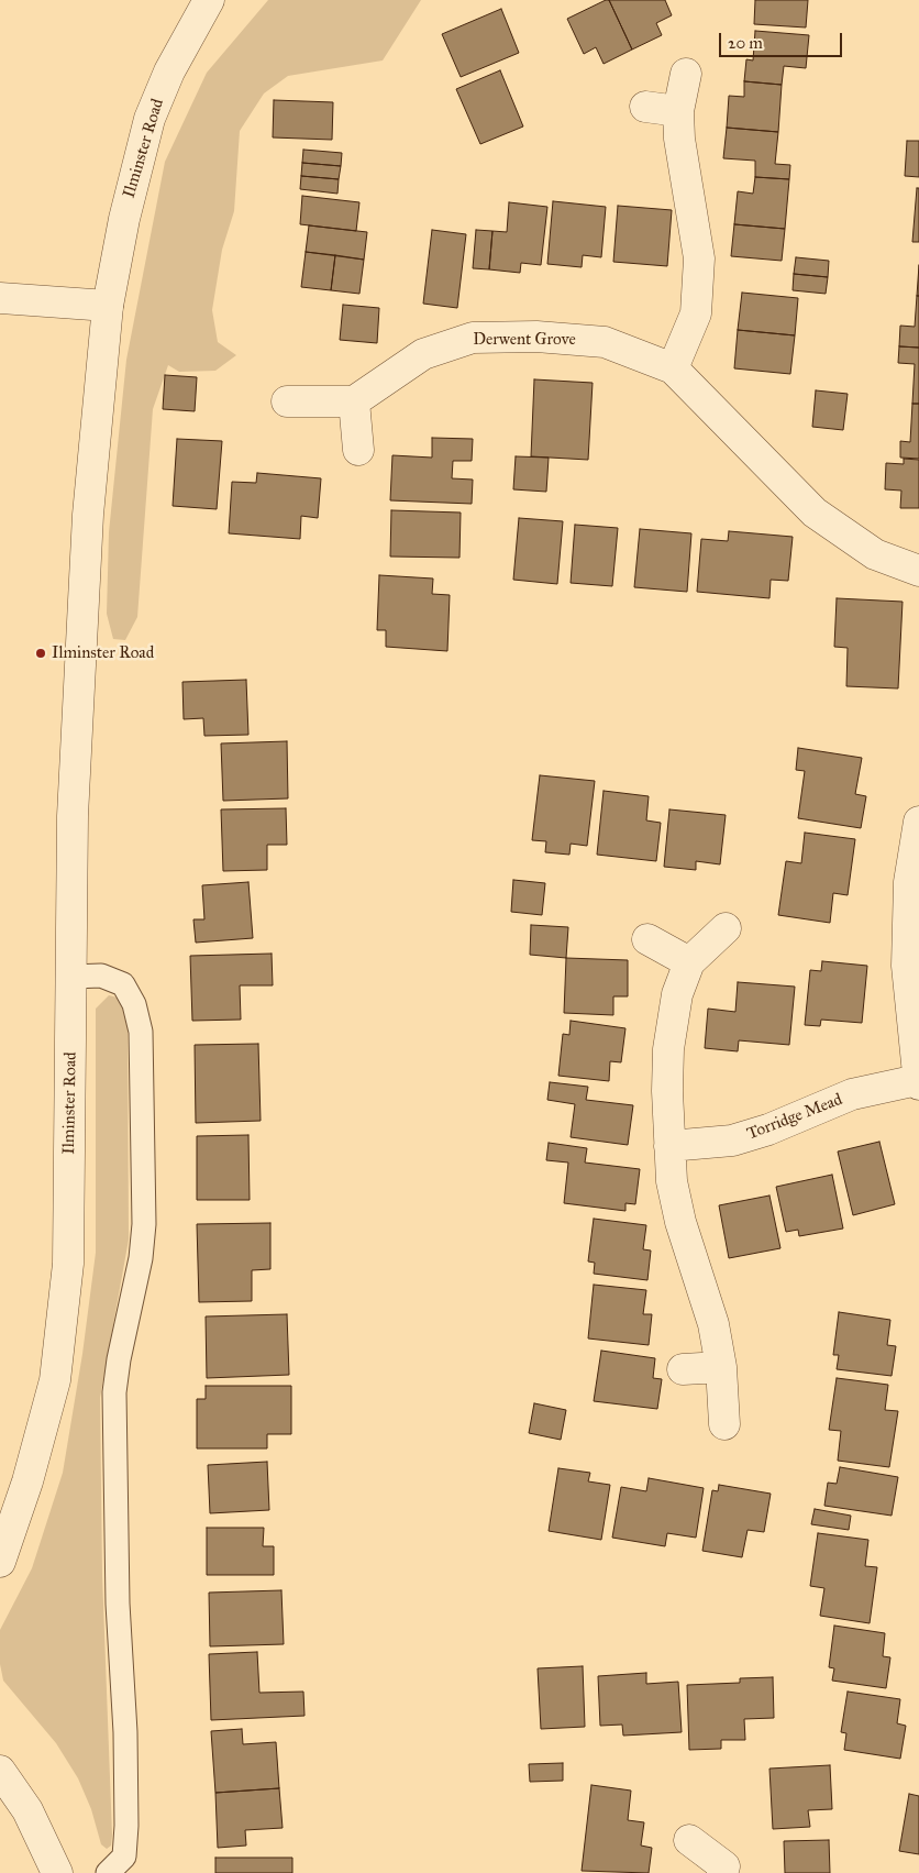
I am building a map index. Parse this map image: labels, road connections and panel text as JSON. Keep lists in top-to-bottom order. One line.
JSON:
{"streets":{"street":["Ilminster Road","Derwent Grove","Torridge Mead"]},"places":["Ilminster Road"],"scale_bar":"20 m"}
